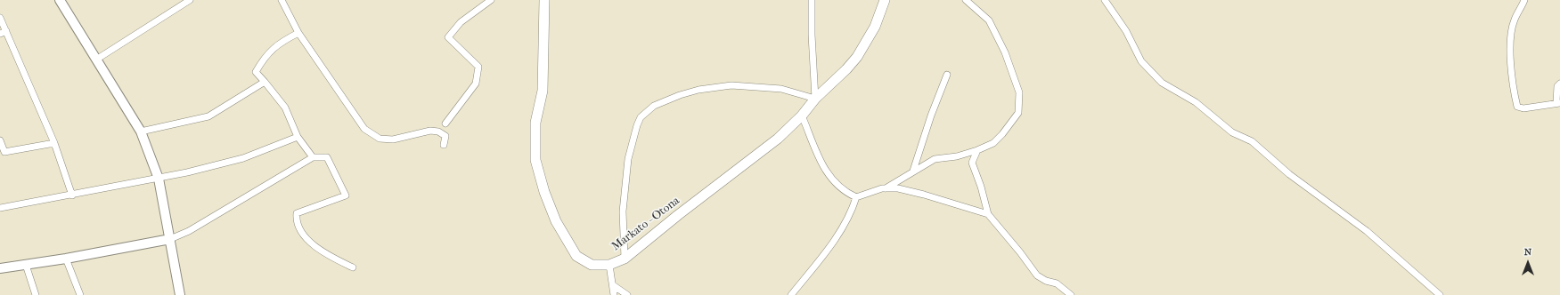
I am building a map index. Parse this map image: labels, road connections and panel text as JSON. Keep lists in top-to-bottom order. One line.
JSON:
{"streets":{"main road":["Markato - Otona"]},"north":"top"}
